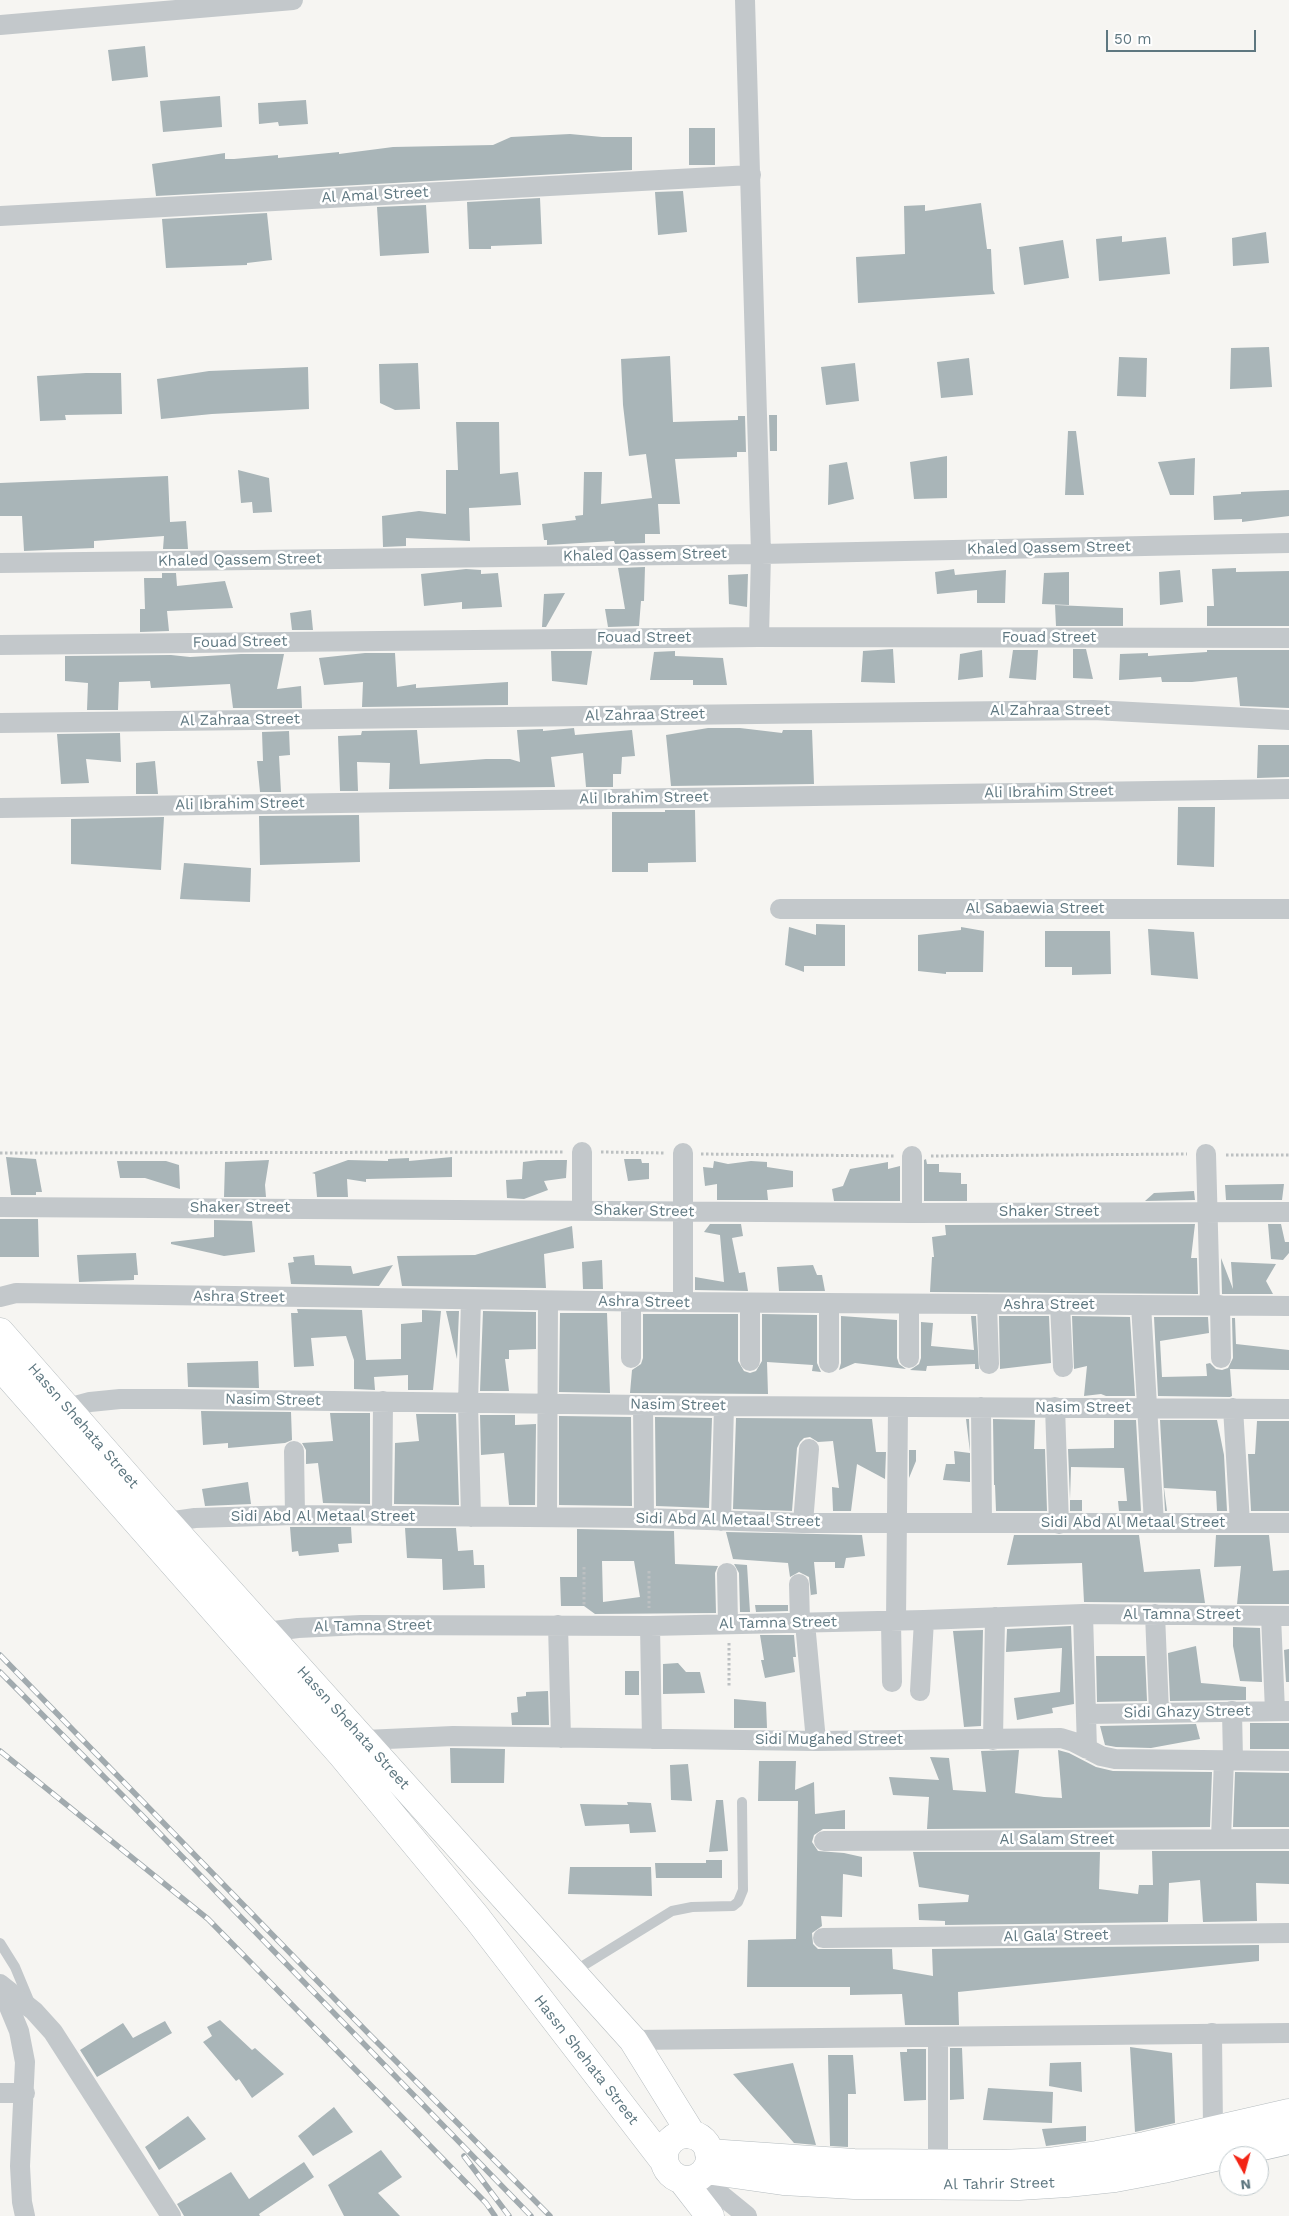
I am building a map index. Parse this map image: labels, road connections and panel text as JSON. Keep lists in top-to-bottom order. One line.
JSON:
{"streets":{"main road":["Hassn Shehata Street","Al Tahrir Street"],"street":["Al Amal Street","Khaled Qassem Street","Fouad Street","Al Zahraa Street","Ali Ibrahim Street","Al Sabaewia Street","Shaker Street","Ashra Street","Nasim Street","Sidi Abd Al Metaal Street","Al Tamna Street","Sidi Ghazy Street","Sidi Mugahed Street","Al Salam Street","Al Gala' Street"]},"crossings":[["Nasim Street","Hassn Shehata Street"],["Hassn Shehata Street","Sidi Abd Al Metaal Street"],["Hassn Shehata Street","Al Tamna Street"],["Hassn Shehata Street","Sidi Mugahed Street"],["Hassn Shehata Street","Al Tahrir Street"]],"scale_bar":"50 m","north":"bottom"}
